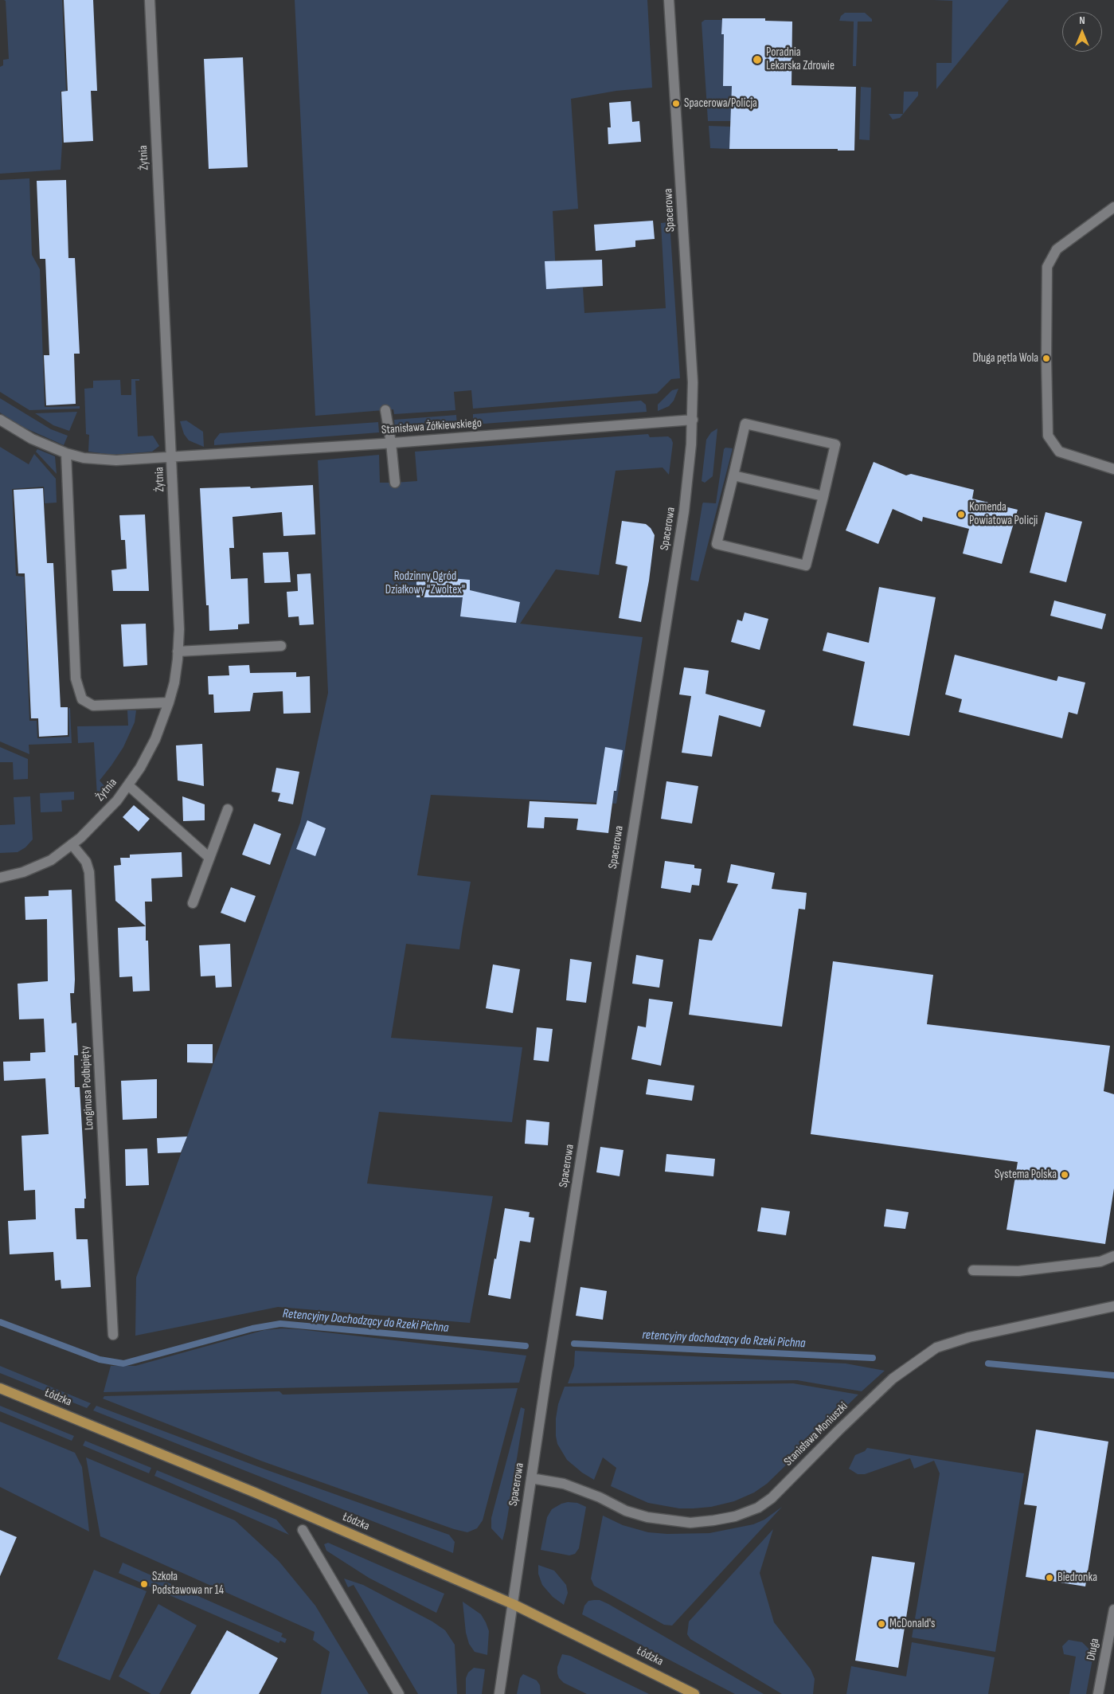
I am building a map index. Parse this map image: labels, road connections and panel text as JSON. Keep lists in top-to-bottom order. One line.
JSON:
{"streets":{"main road":["Łódzka"],"street":["Żytnia","Spacerowa","Stanisława Żółkiewskiego","Longinusa Podbipięty","Stanisława Moniuszki","Długa"]},"crossings":[["Żytnia","Stanisława Żółkiewskiego"],["Żytnia","Longinusa Podbipięty"],["Spacerowa","Stanisława Żółkiewskiego"],["Spacerowa","Łódzka"],["Spacerowa","Stanisława Moniuszki"]],"water":["Retencyjny Dochodzący do Rzeki Pichna","retencyjny dochodzący do Rzeki Pichna"],"parks":["Rodzinny Ogród Działkowy \"Zwoltex\""],"places":["Poradnia Lekarska Zdrowie","Spacerowa/Policja","Długa pętla Wola","Komenda Powiatowa Policji","Systema Polska","Biedronka","Szkoła Podstawowa nr 14","McDonald's"],"north":"top"}
